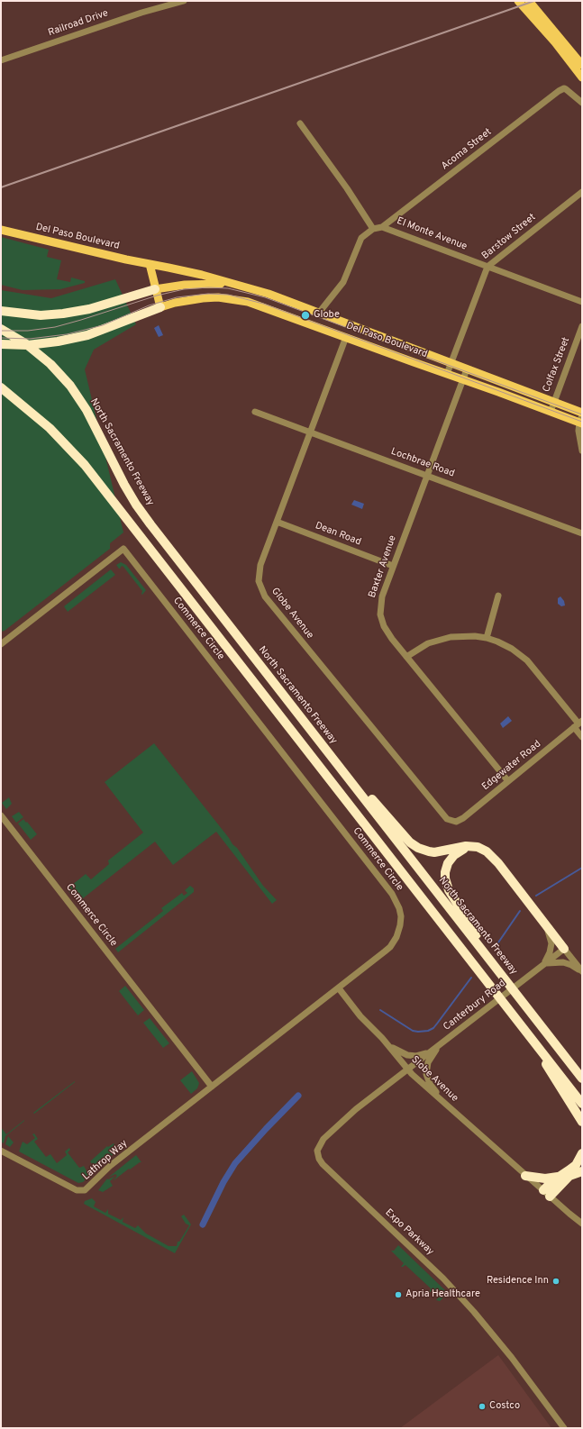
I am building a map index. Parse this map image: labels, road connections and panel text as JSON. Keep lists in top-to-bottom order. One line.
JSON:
{"streets":{"highway":["North Sacramento Freeway"],"main road":["Del Paso Boulevard"],"street":["Railroad Drive","Acoma Street","El Monte Avenue","Barstow Street","Colfax Street","Lochbrae Road","Dean Road","Baxter Avenue","Globe Avenue","Commerce Circle","Edgewater Road","Canterbury Road","Slobe Avenue","Lathrop Way","Expo Parkway"]},"crossings":[["Acoma Street","El Monte Avenue"],["El Monte Avenue","Barstow Street"],["Del Paso Boulevard","Barstow Street"],["Del Paso Boulevard","Colfax Street"],["Del Paso Boulevard","Baxter Avenue"],["Del Paso Boulevard","Globe Avenue"],["Lochbrae Road","Baxter Avenue"],["Lochbrae Road","Globe Avenue"],["Dean Road","Baxter Avenue"],["Dean Road","Globe Avenue"],["Baxter Avenue","Edgewater Road"],["Globe Avenue","Edgewater Road"],["Commerce Circle","Slobe Avenue"],["Commerce Circle","Lathrop Way"],["Canterbury Road","Slobe Avenue"],["Canterbury Road","Expo Parkway"],["Slobe Avenue","Expo Parkway"]],"places":["Globe","Residence Inn","Apria Healthcare","Costco"]}
